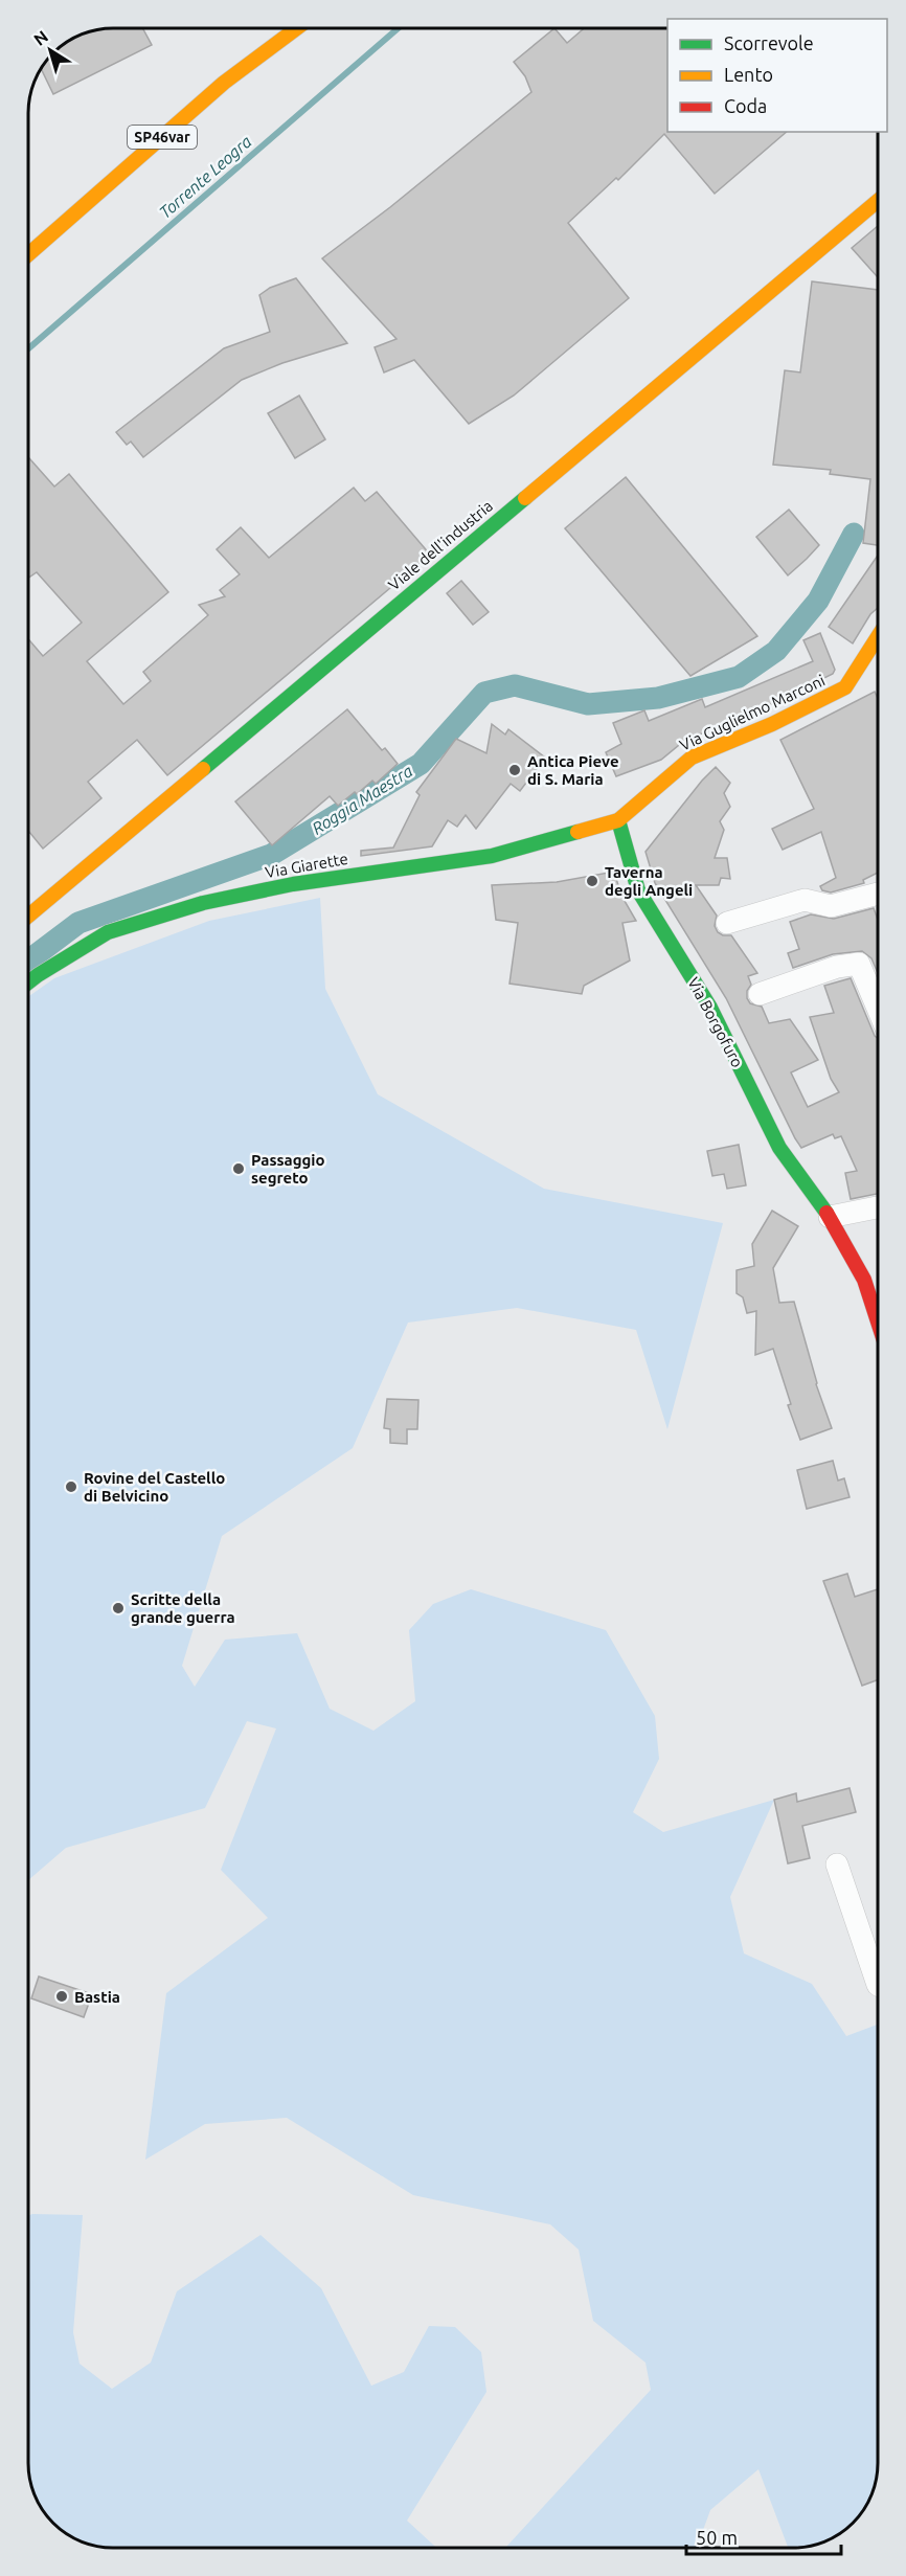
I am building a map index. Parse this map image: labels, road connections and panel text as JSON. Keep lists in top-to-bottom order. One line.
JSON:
{"streets":{"street":["SP46var","Viale dell'industria","Via Guglielmo Marconi","Via Giarette","Via Borgofuro"]},"crossings":[["Via Guglielmo Marconi","Via Giarette"],["Via Guglielmo Marconi","Via Borgofuro"],["Via Giarette","Via Borgofuro"]],"water":["Torrente Leogra","Roggia Maestra"],"places":["Antica Pieve di S. Maria","Taverna degli Angeli","Passaggio segreto","Rovine del Castello di Belvicino","Scritte della grande guerra","Bastia"],"legend":["Scorrevole","Lento","Coda"],"scale_bar":"50 m","north":"top left"}
